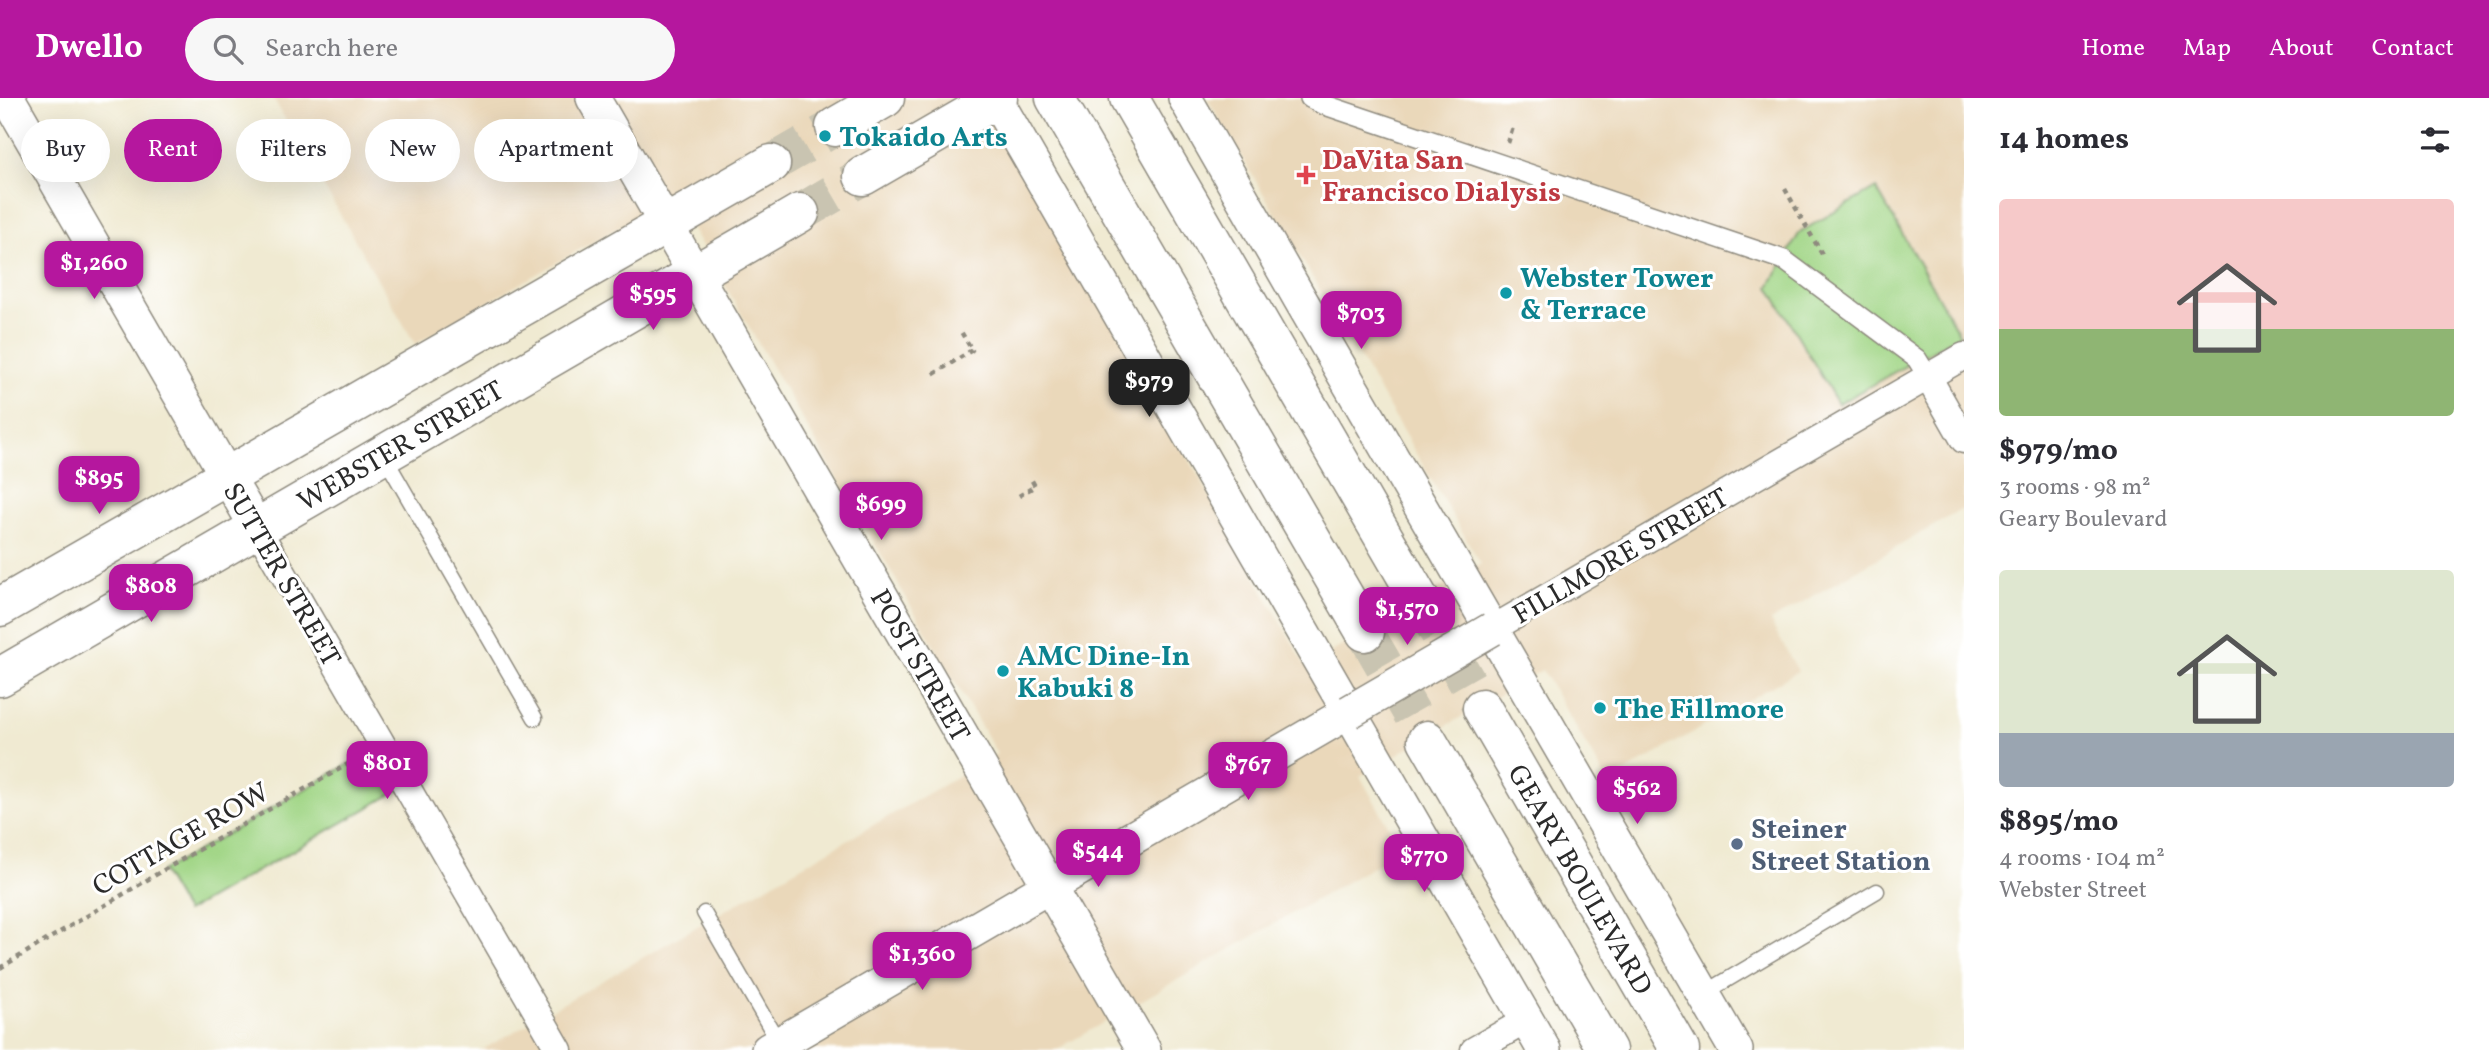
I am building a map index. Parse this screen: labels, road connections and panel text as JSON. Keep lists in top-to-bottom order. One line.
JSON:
{"streets":{"main road":["WEBSTER STREET","GEARY BOULEVARD"],"street":["FILLMORE STREET","SUTTER STREET","POST STREET"],"path":["COTTAGE ROW"]},"crossings":[["WEBSTER STREET","SUTTER STREET"],["WEBSTER STREET","POST STREET"],["FILLMORE STREET","POST STREET"],["FILLMORE STREET","GEARY BOULEVARD"],["SUTTER STREET","COTTAGE ROW"]],"places":{"other":["Tokaido Arts","Webster Tower & Terrace","AMC Dine-In Kabuki 8","The Fillmore","Steiner Street Station"],"health":["DaVita San Francisco Dialysis"]},"page":{"header":"Dwello","search":"Search here","nav":["Home","Map","About","Contact"],"heading":"14 homes","chip":["Buy","Rent","Filters","New","Apartment"],"list":[{"name":"$979/mo","note":"3 rooms · 98 m² · Geary Boulevard"},{"name":"$895/mo","note":"4 rooms · 104 m² · Webster Street"}],"price":["$1,260","$595","$703","$979","$895","$699","$808","$1,570","$801","$767","$562","$544","$770","$1,360"]}}
